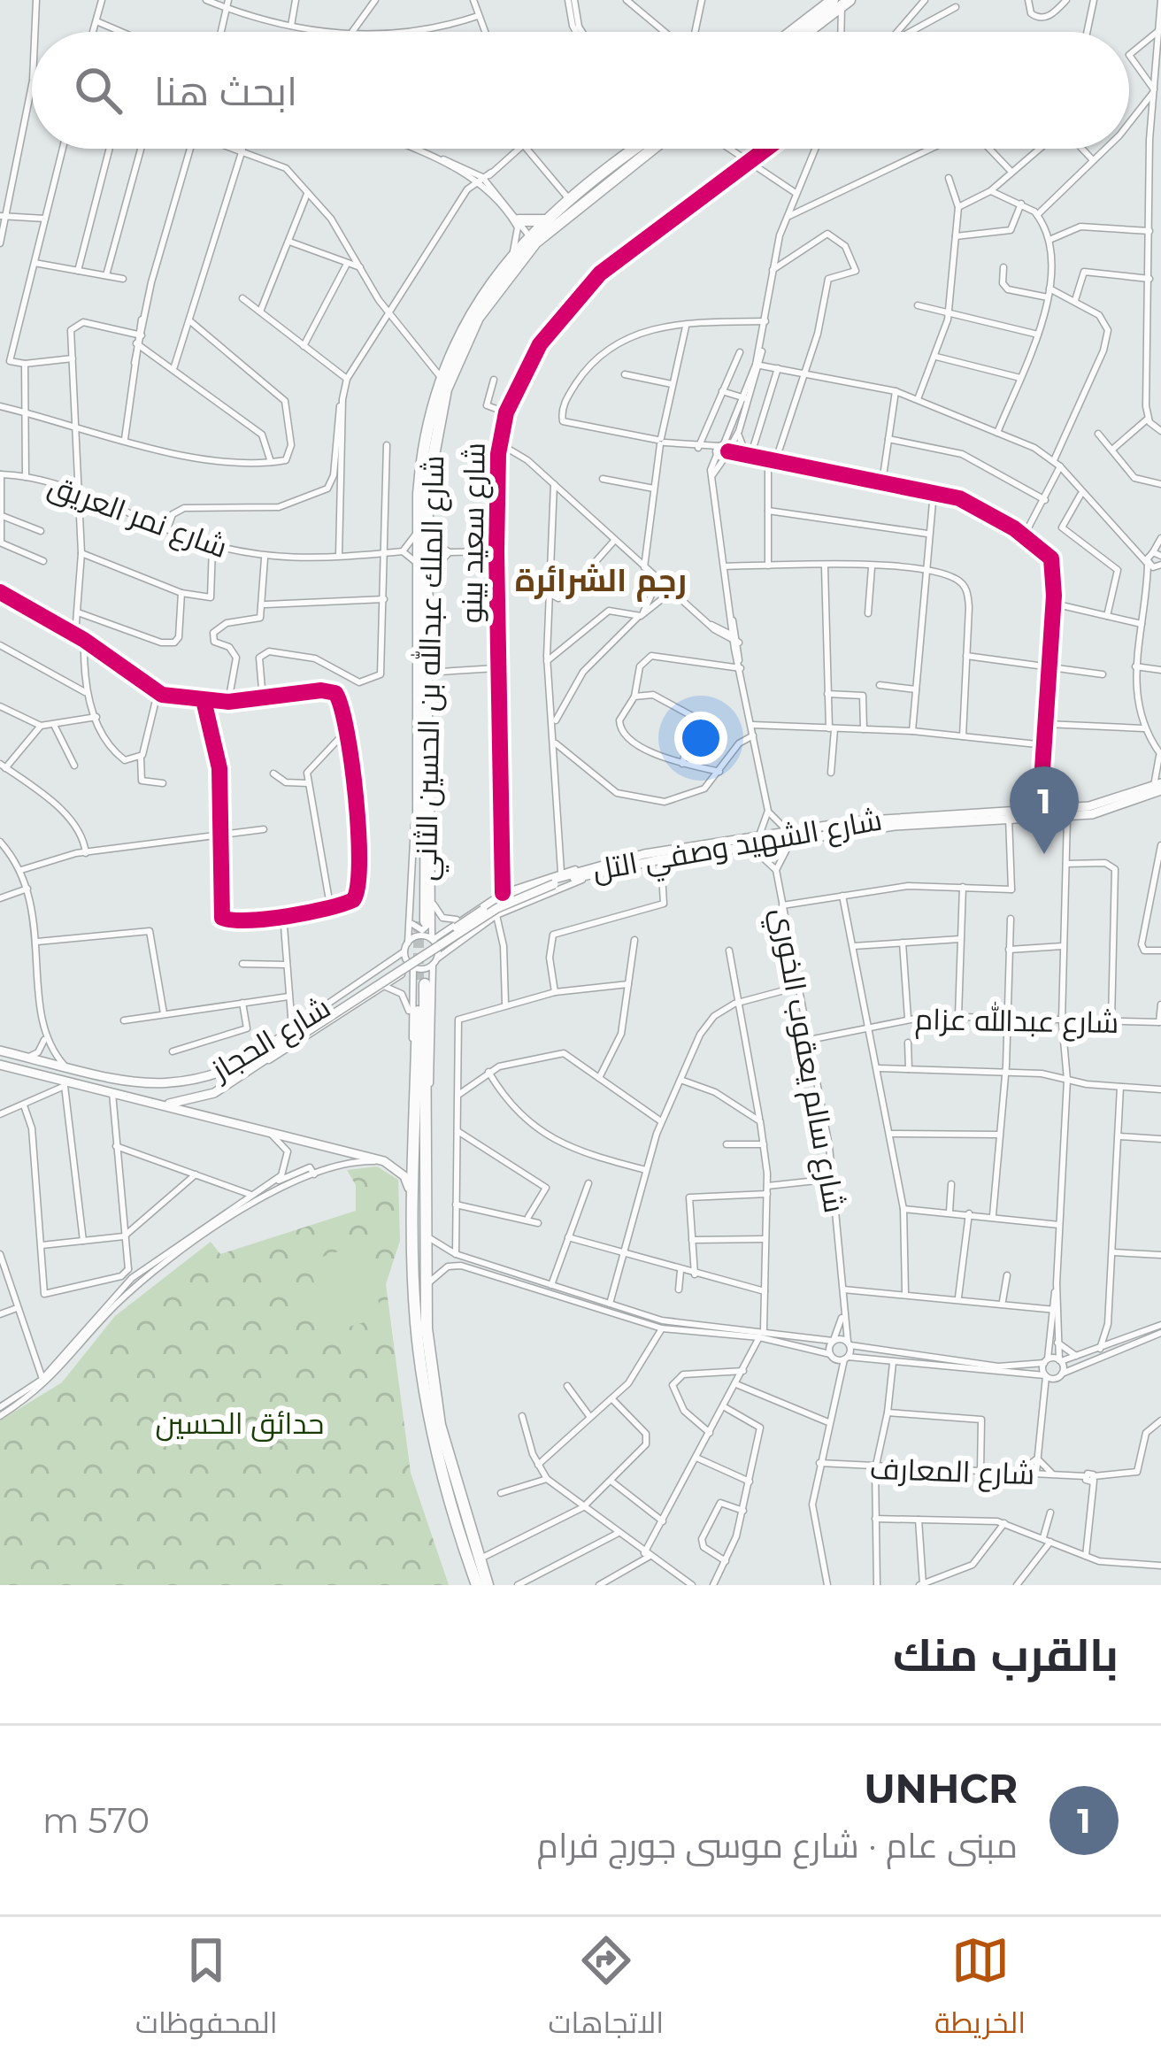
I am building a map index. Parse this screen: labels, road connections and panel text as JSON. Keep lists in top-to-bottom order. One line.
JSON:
{"streets":{"highway":["شارع الملك عبدالله بن الحسين الثاني"],"main road":["شارع الشهيد وصفي التل","شارع الحجاز"],"street":["شارع نمر العريق","شارع سعيد بينو","شارع عبدالله عزام","شارع سالم يعقوب الخوري","شارع المعارف"]},"crossings":[["شارع الشهيد وصفي التل","شارع الحجاز"],["شارع الشهيد وصفي التل","شارع سالم يعقوب الخوري"],["شارع عبدالله عزام","شارع سالم يعقوب الخوري"]],"districts":["رجم الشرائرة"],"parks":["حدائق الحسين"],"page":{"search":"ابحث هنا","pins":"1","heading":"بالقرب منك","list":[{"mark":"1","name":"UNHCR","note":"مبنى عام · شارع موسى جورج فرام","value":"570 m"}],"nav":["الخريطة","الاتجاهات","المحفوظات"]}}
